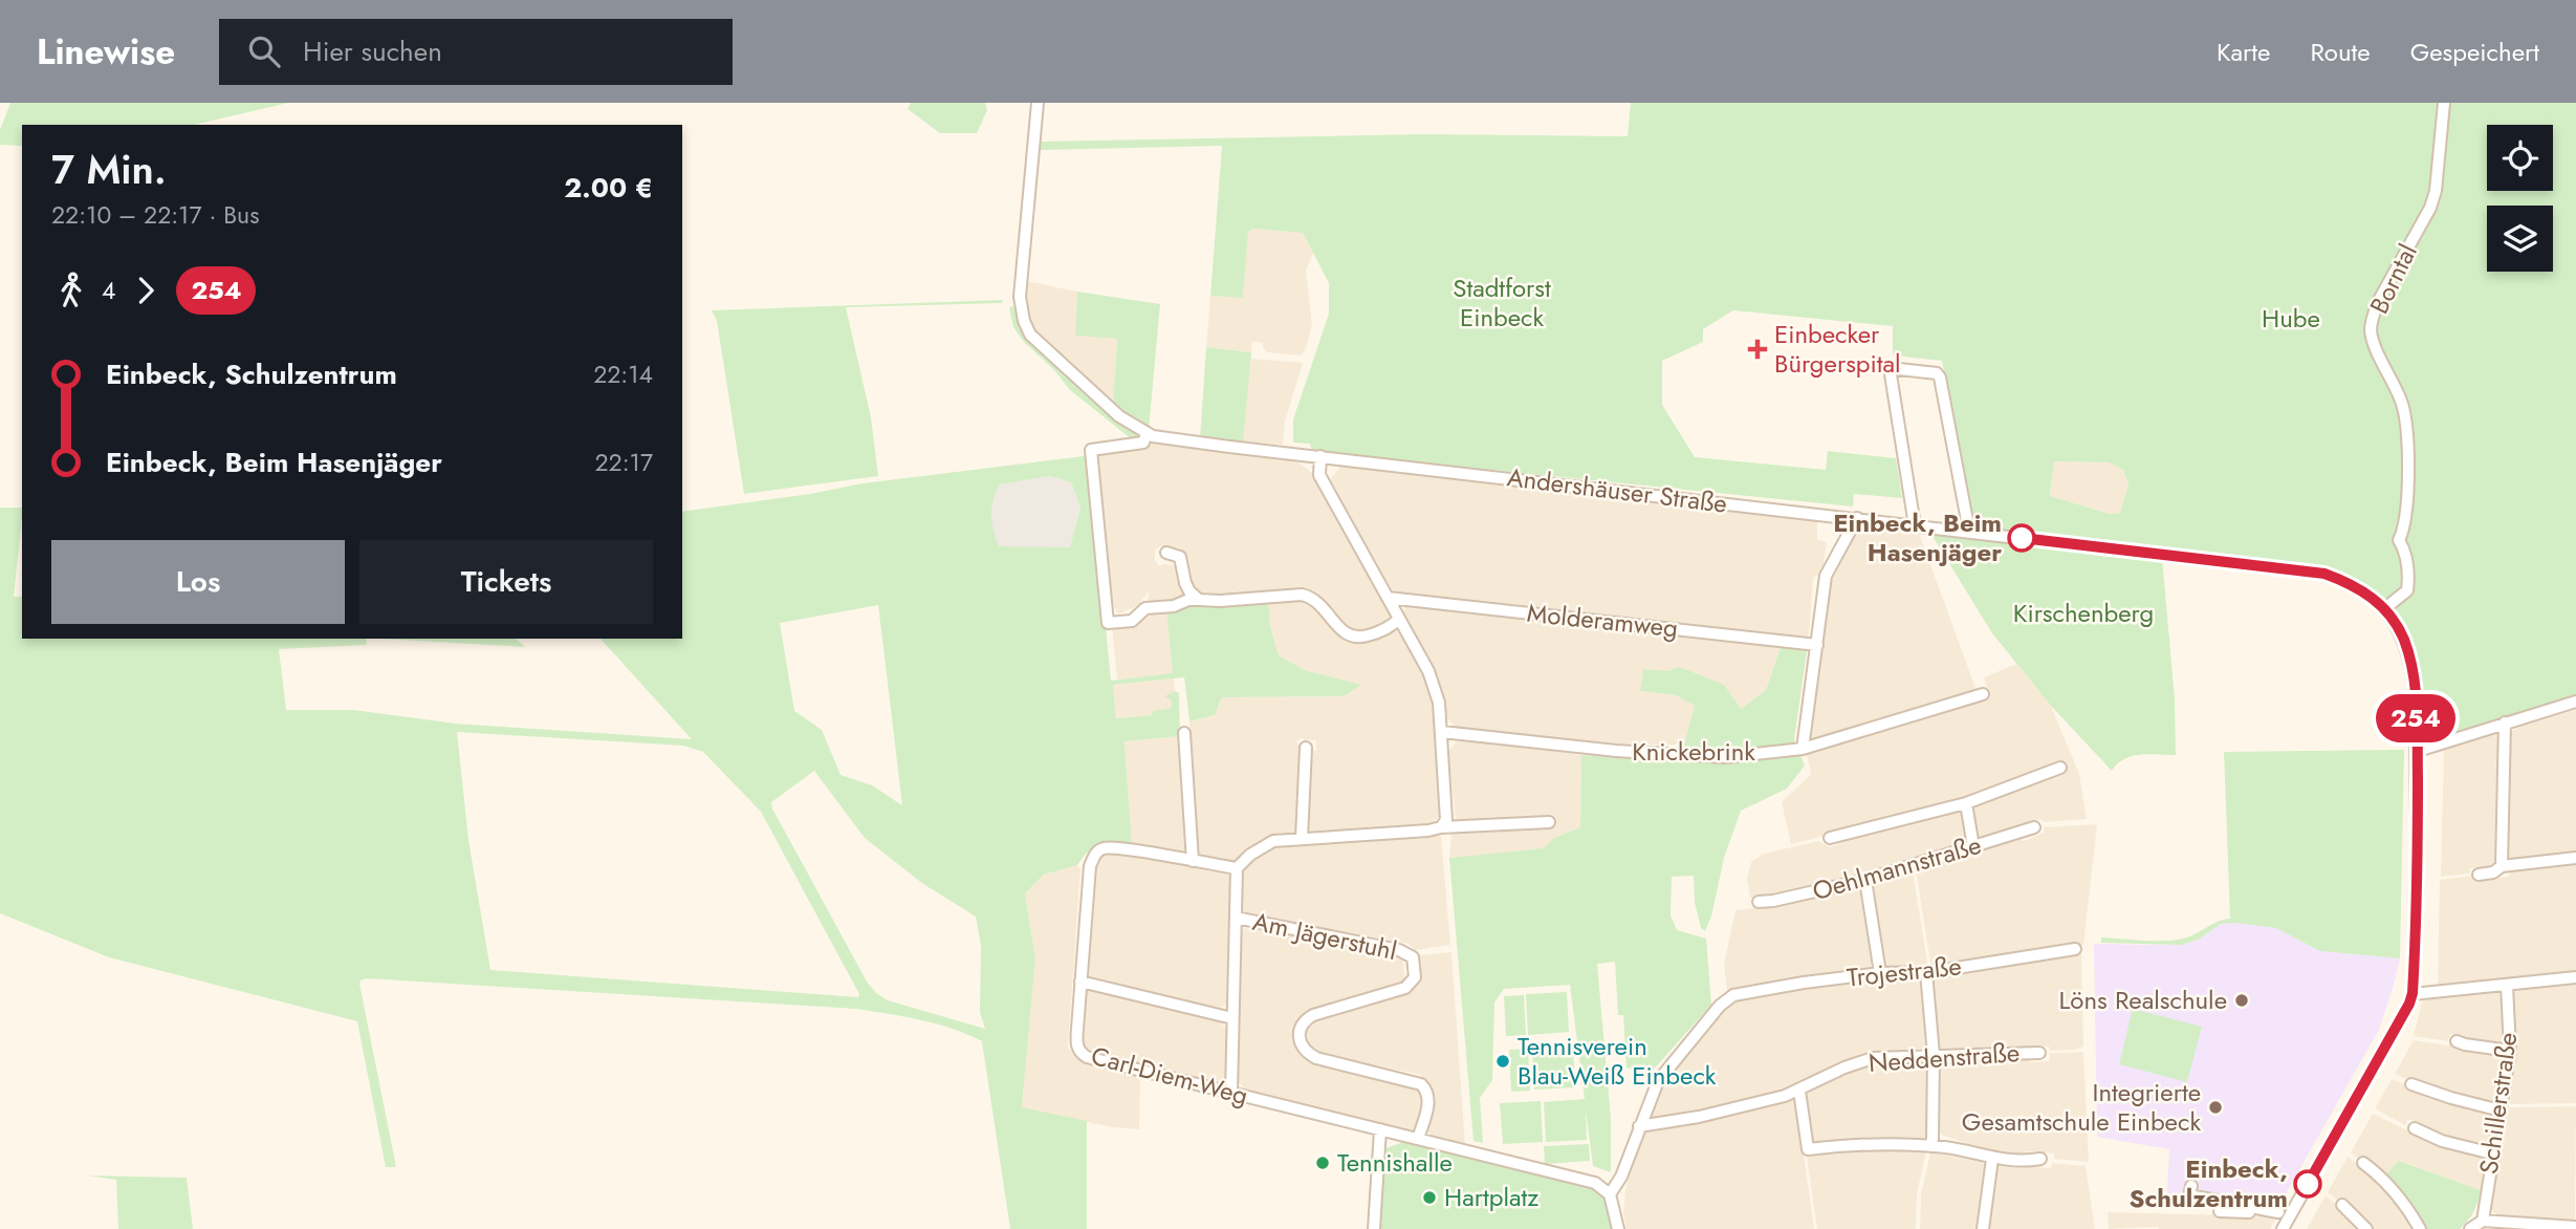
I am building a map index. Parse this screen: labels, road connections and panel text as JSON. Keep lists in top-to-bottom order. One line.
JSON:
{"streets":{"street":["Borntal","Andershäuser Straße","Molderamweg","Knickebrink","Oehlmannstraße","Am Jägerstuhl","Trojestraße","Neddenstraße","Carl-Diem-Weg","Schillerstraße"]},"crossings":[["Borntal","Andershäuser Straße"],["Am Jägerstuhl","Carl-Diem-Weg"],["Trojestraße","Neddenstraße"]],"parks":["Stadtforst Einbeck","Hube","Kirschenberg"],"places":{"health":["Einbecker Bürgerspital"],"other":["Einbeck, Beim Hasenjäger","Löns Realschule","Tennisverein Blau-Weiß Einbeck","Integrierte Gesamtschule Einbeck","Tennishalle","Einbeck, Schulzentrum","Hartplatz"]},"lines":["bus line 254"],"page":{"header":"Linewise","search":"Hier suchen","nav":["Karte","Route","Gespeichert"],"on_map":"254","heading":["7 Min.","22:10 – 22:17 · Bus","2.00 €"],"legs":["4","254"],"list":[{"name":"Einbeck, Schulzentrum","value":"22:14"},{"name":"Einbeck, Beim Hasenjäger","value":"22:17"}],"buttons":["Los","Tickets"]}}
